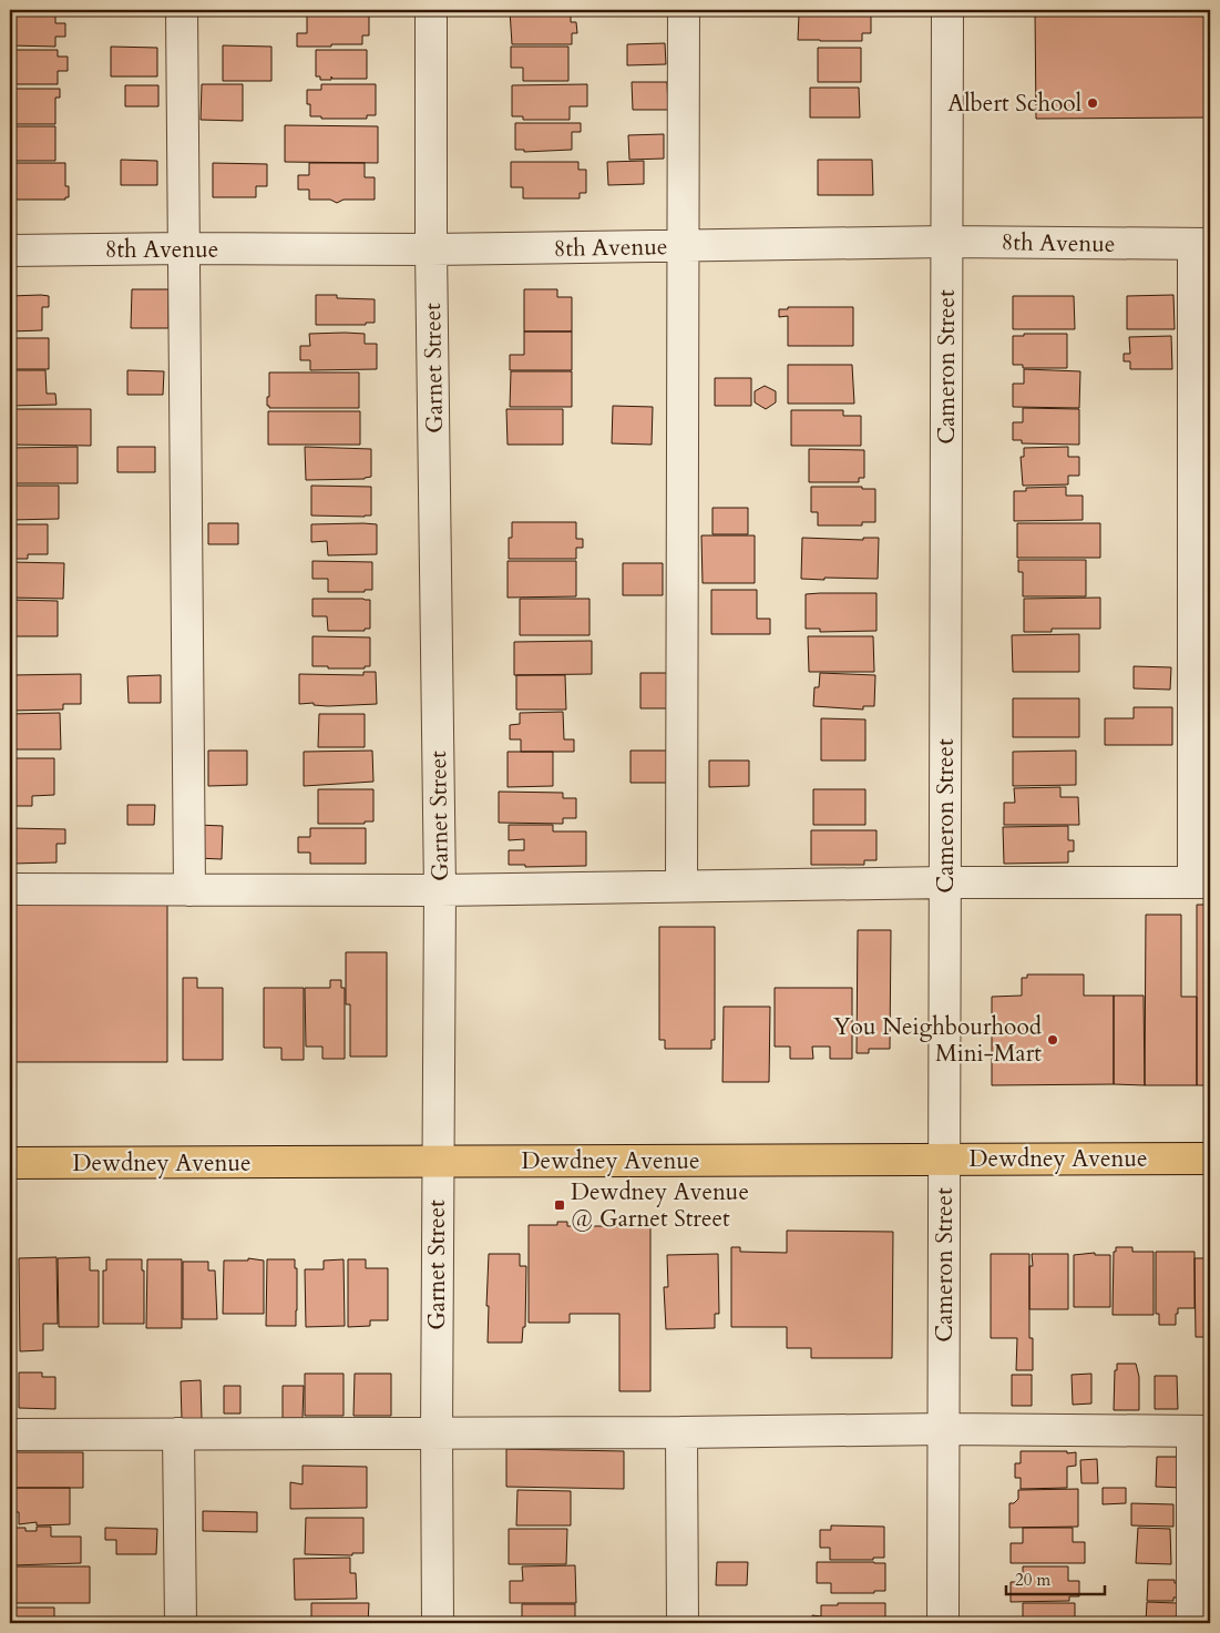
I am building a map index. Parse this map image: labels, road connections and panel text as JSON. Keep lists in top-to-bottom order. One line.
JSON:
{"streets":{"main road":["Dewdney Avenue"],"street":["8th Avenue","Cameron Street","Garnet Street"]},"crossings":[["8th Avenue","Cameron Street"],["8th Avenue","Garnet Street"],["Cameron Street","Dewdney Avenue"],["Garnet Street","Dewdney Avenue"]],"places":{"other":["Albert School","You Neighbourhood Mini-Mart"],"transit":["Dewdney Avenue @ Garnet Street"]},"scale_bar":"20 m"}
